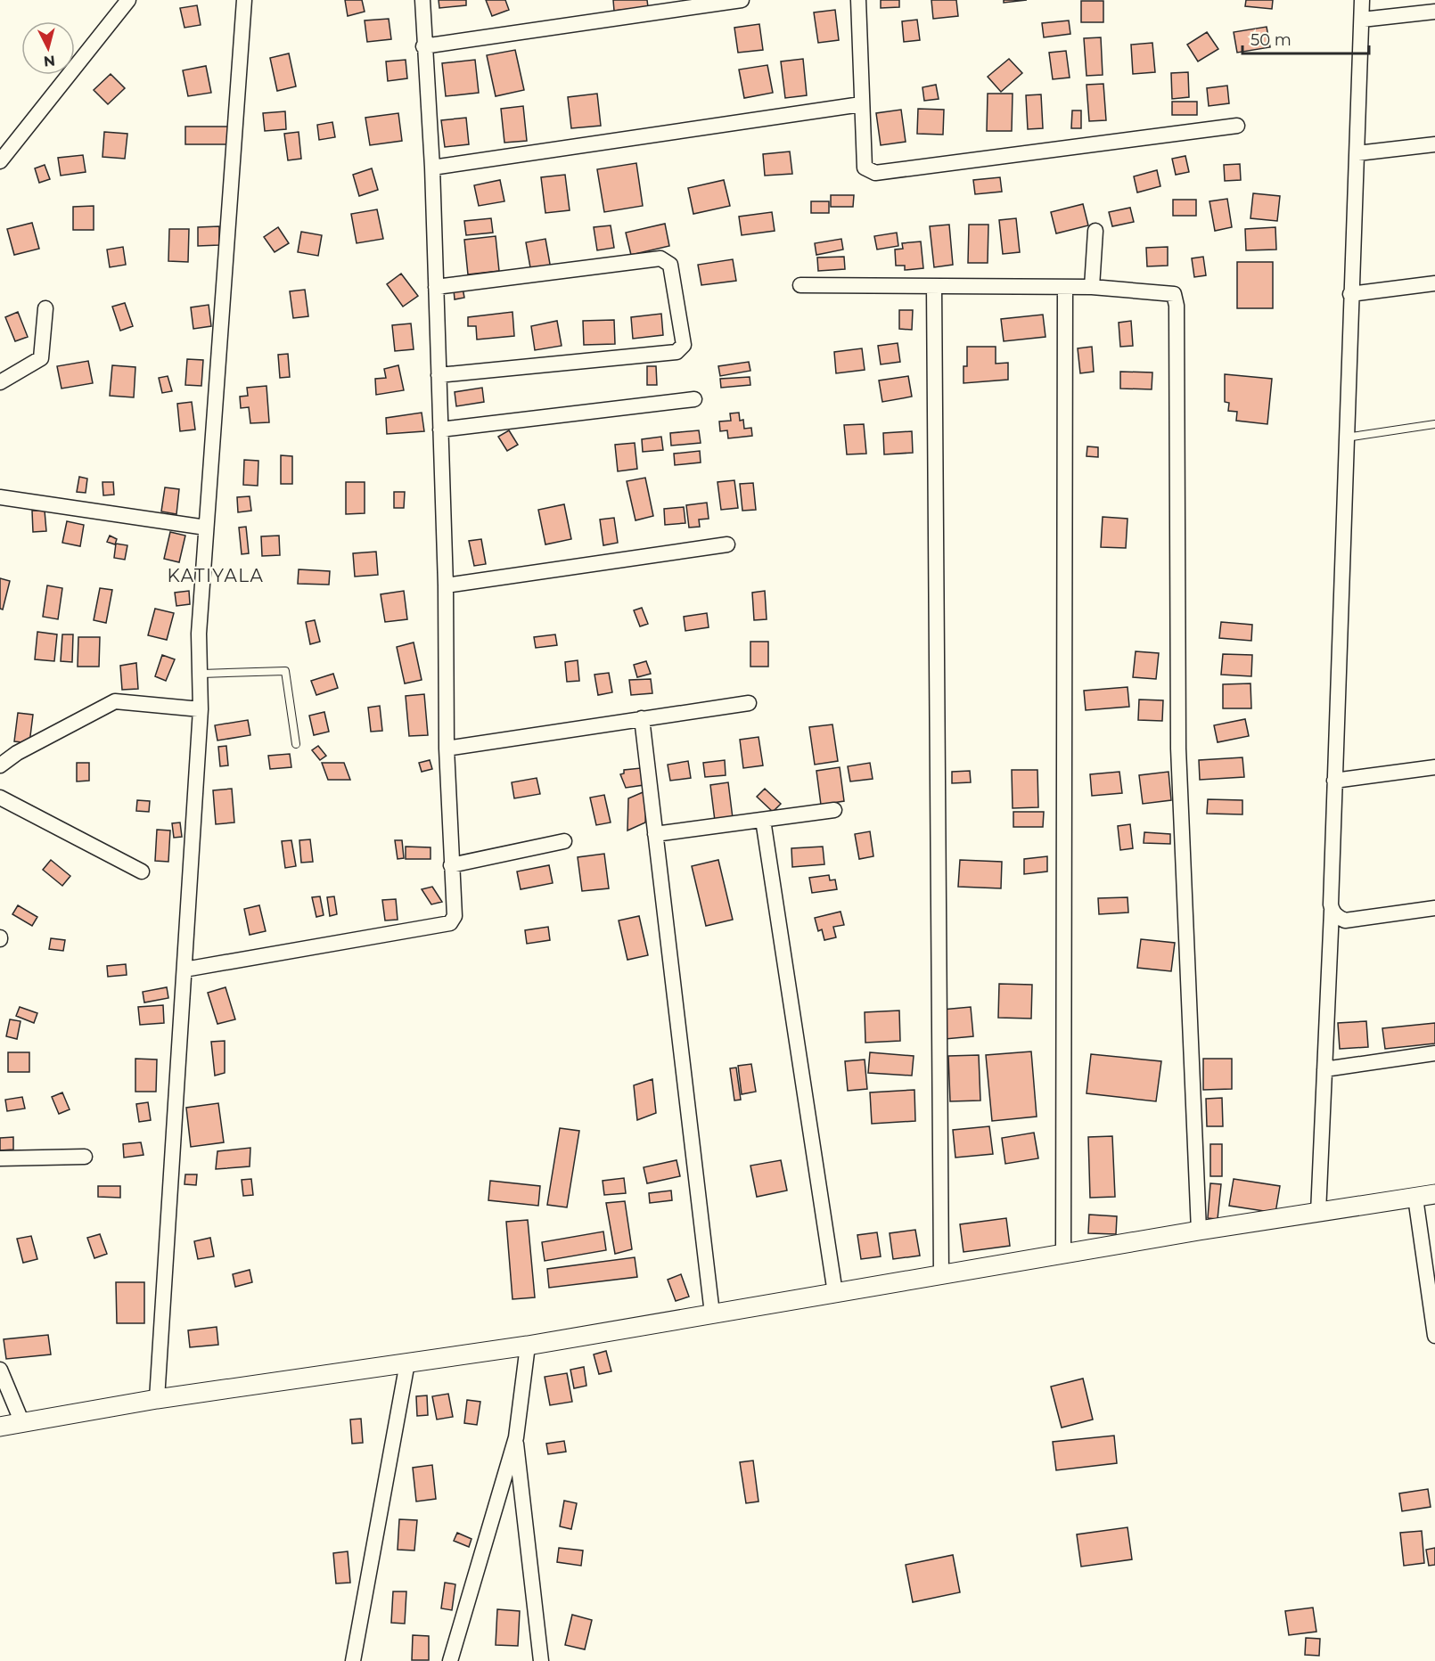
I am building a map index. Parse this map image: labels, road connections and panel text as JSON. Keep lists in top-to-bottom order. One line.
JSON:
{"districts":["KATIYALA"],"scale_bar":"50 m","north":"bottom"}
